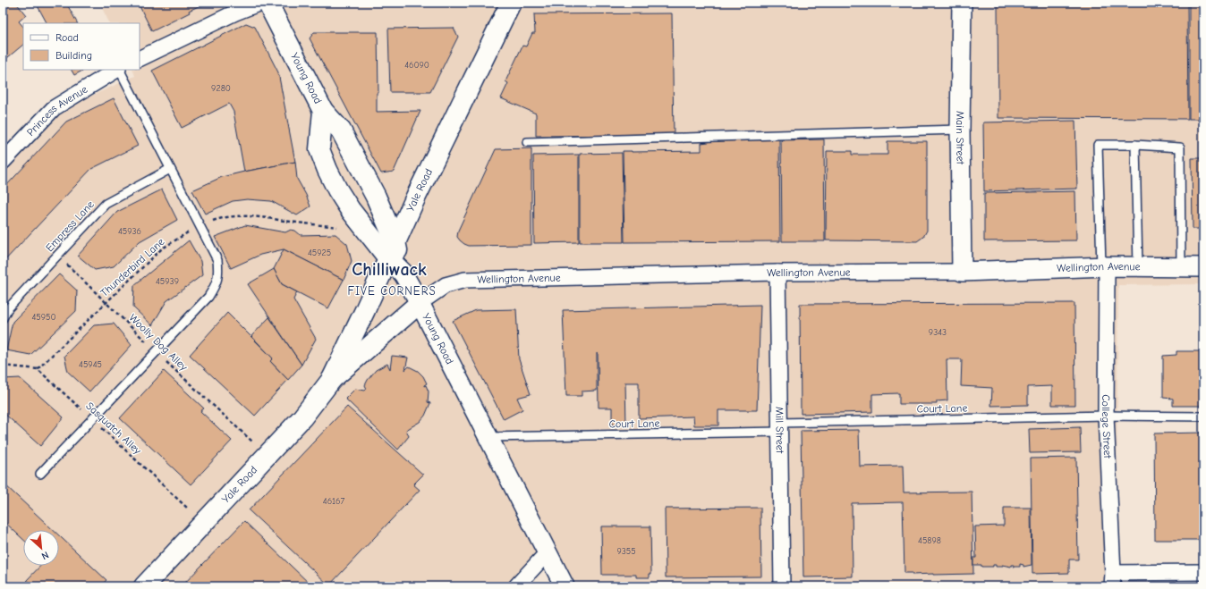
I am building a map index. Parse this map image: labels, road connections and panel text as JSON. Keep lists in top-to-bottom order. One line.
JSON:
{"streets":{"main road":["Young Road","Yale Road"],"street":["Princess Avenue","Main Street","Wellington Avenue","College Street","Mill Street"],"lane":["Empress Lane","Court Lane"],"path":["Thunderbird Lane","Woolly Dog Alley","Sasquatch Alley"]},"crossings":[["Young Road","Yale Road"],["Young Road","Wellington Avenue"],["Young Road","Court Lane"],["Main Street","Wellington Avenue"],["Yale Road","Wellington Avenue"],["Yale Road","Sasquatch Alley"],["Empress Lane","Woolly Dog Alley"],["Thunderbird Lane","Woolly Dog Alley"],["Thunderbird Lane","Sasquatch Alley"],["Wellington Avenue","College Street"],["Wellington Avenue","Mill Street"],["Court Lane","College Street"],["Court Lane","Mill Street"]],"districts":["Chilliwack","FIVE CORNERS"],"house_numbers":["46090","9280","45936","45925","45939","45950","9343","45945","46167","45898","9355"],"legend":["Road","Building"],"north":"bottom right"}
